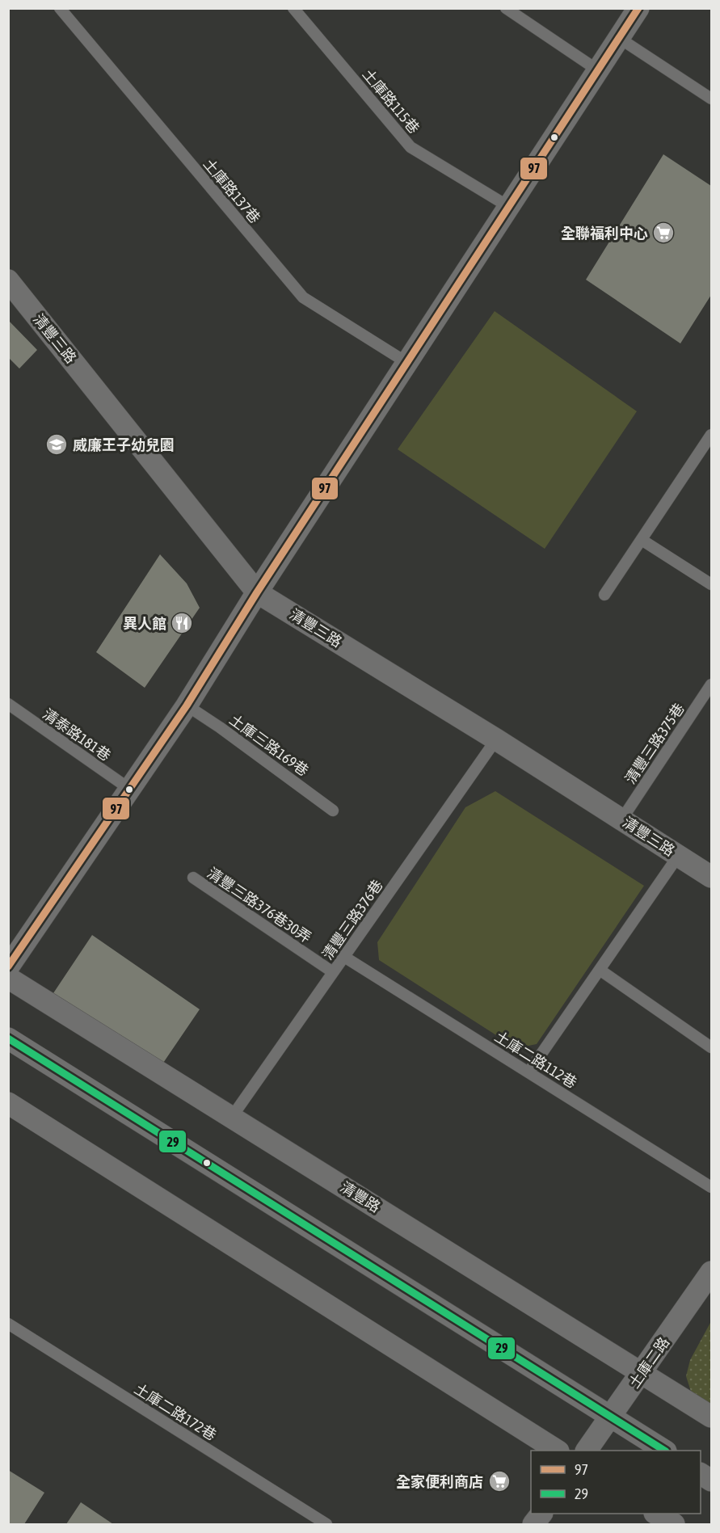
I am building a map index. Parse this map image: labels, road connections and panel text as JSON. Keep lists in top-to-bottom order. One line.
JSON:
{"streets":{"street":["清豐三路","清豐路","土庫二路"],"lane":["土庫路115巷","土庫路137巷","清泰路181巷","清豐三路375巷","土庫三路169巷","清豐三路376巷30弄","清豐三路376巷","土庫二路112巷","土庫二路172巷"]},"crossings":[["清豐三路","清豐三路375巷"],["清豐三路","清豐三路376巷"],["清豐三路376巷30弄","清豐三路376巷"],["清豐三路376巷","土庫二路112巷"],["清豐三路376巷","清豐路"],["清豐路","土庫二路"]],"places":{"supermarket":["全聯福利中心","全家便利商店"],"school or university":["威廉王子幼兒園"],"restaurant":["異人館"]},"lines":["transit line 97","transit line 29"],"legend":["97","29"]}
